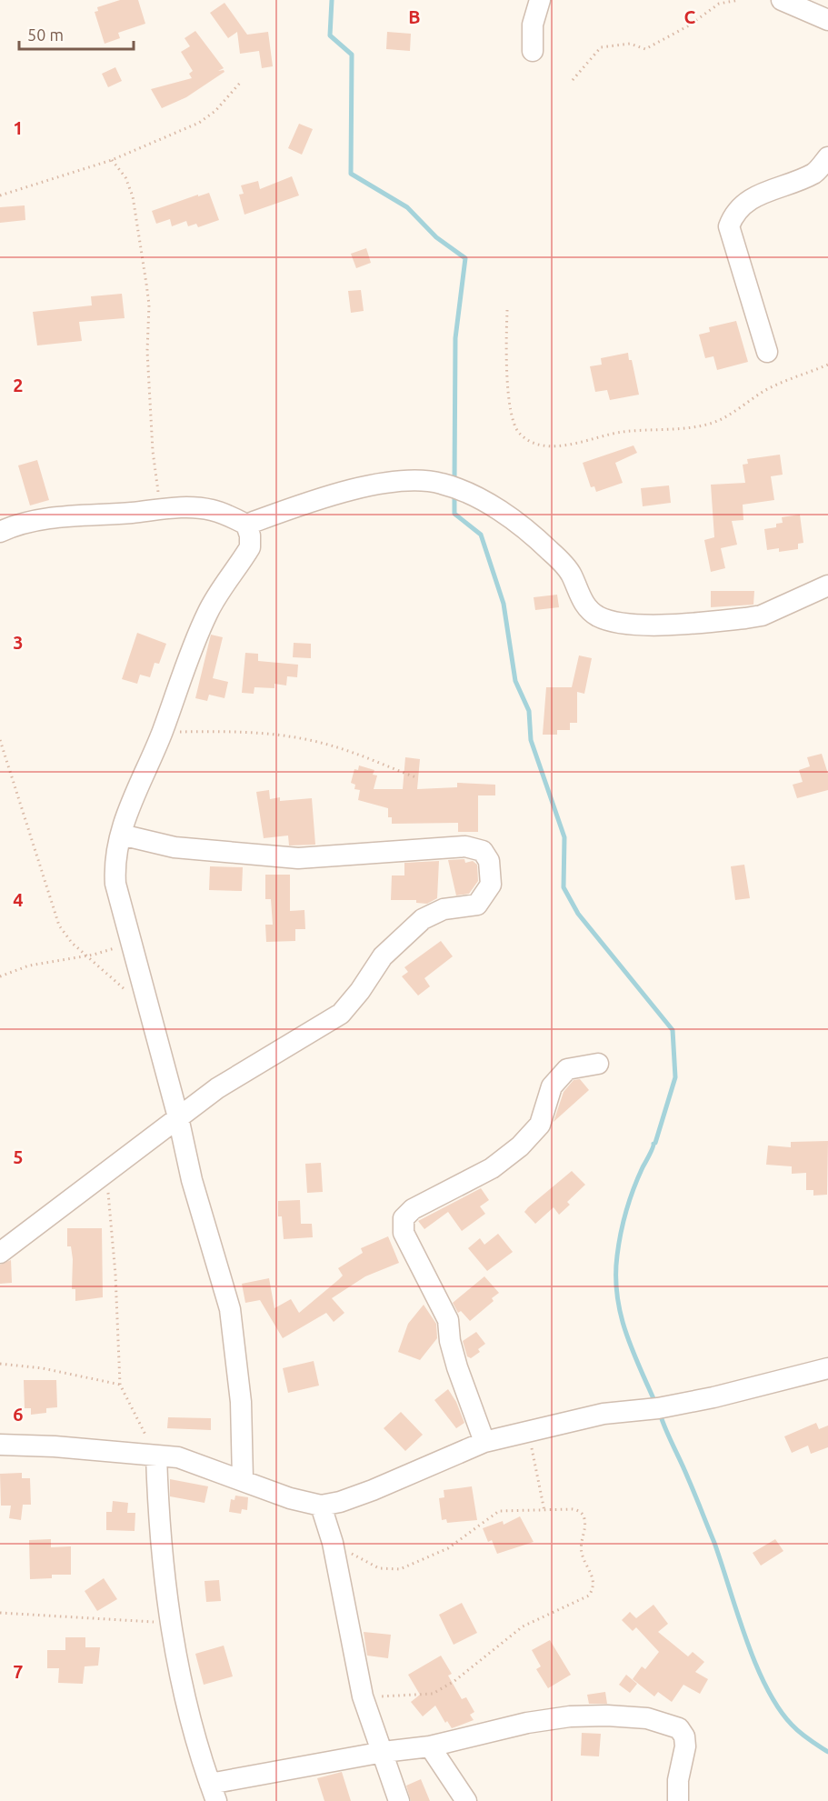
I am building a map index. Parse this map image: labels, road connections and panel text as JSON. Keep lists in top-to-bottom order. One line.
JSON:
{"scale_bar":"50 m","grid":{"columns":["B","C"],"rows":["1","2","3","4","5","6","7"]}}
